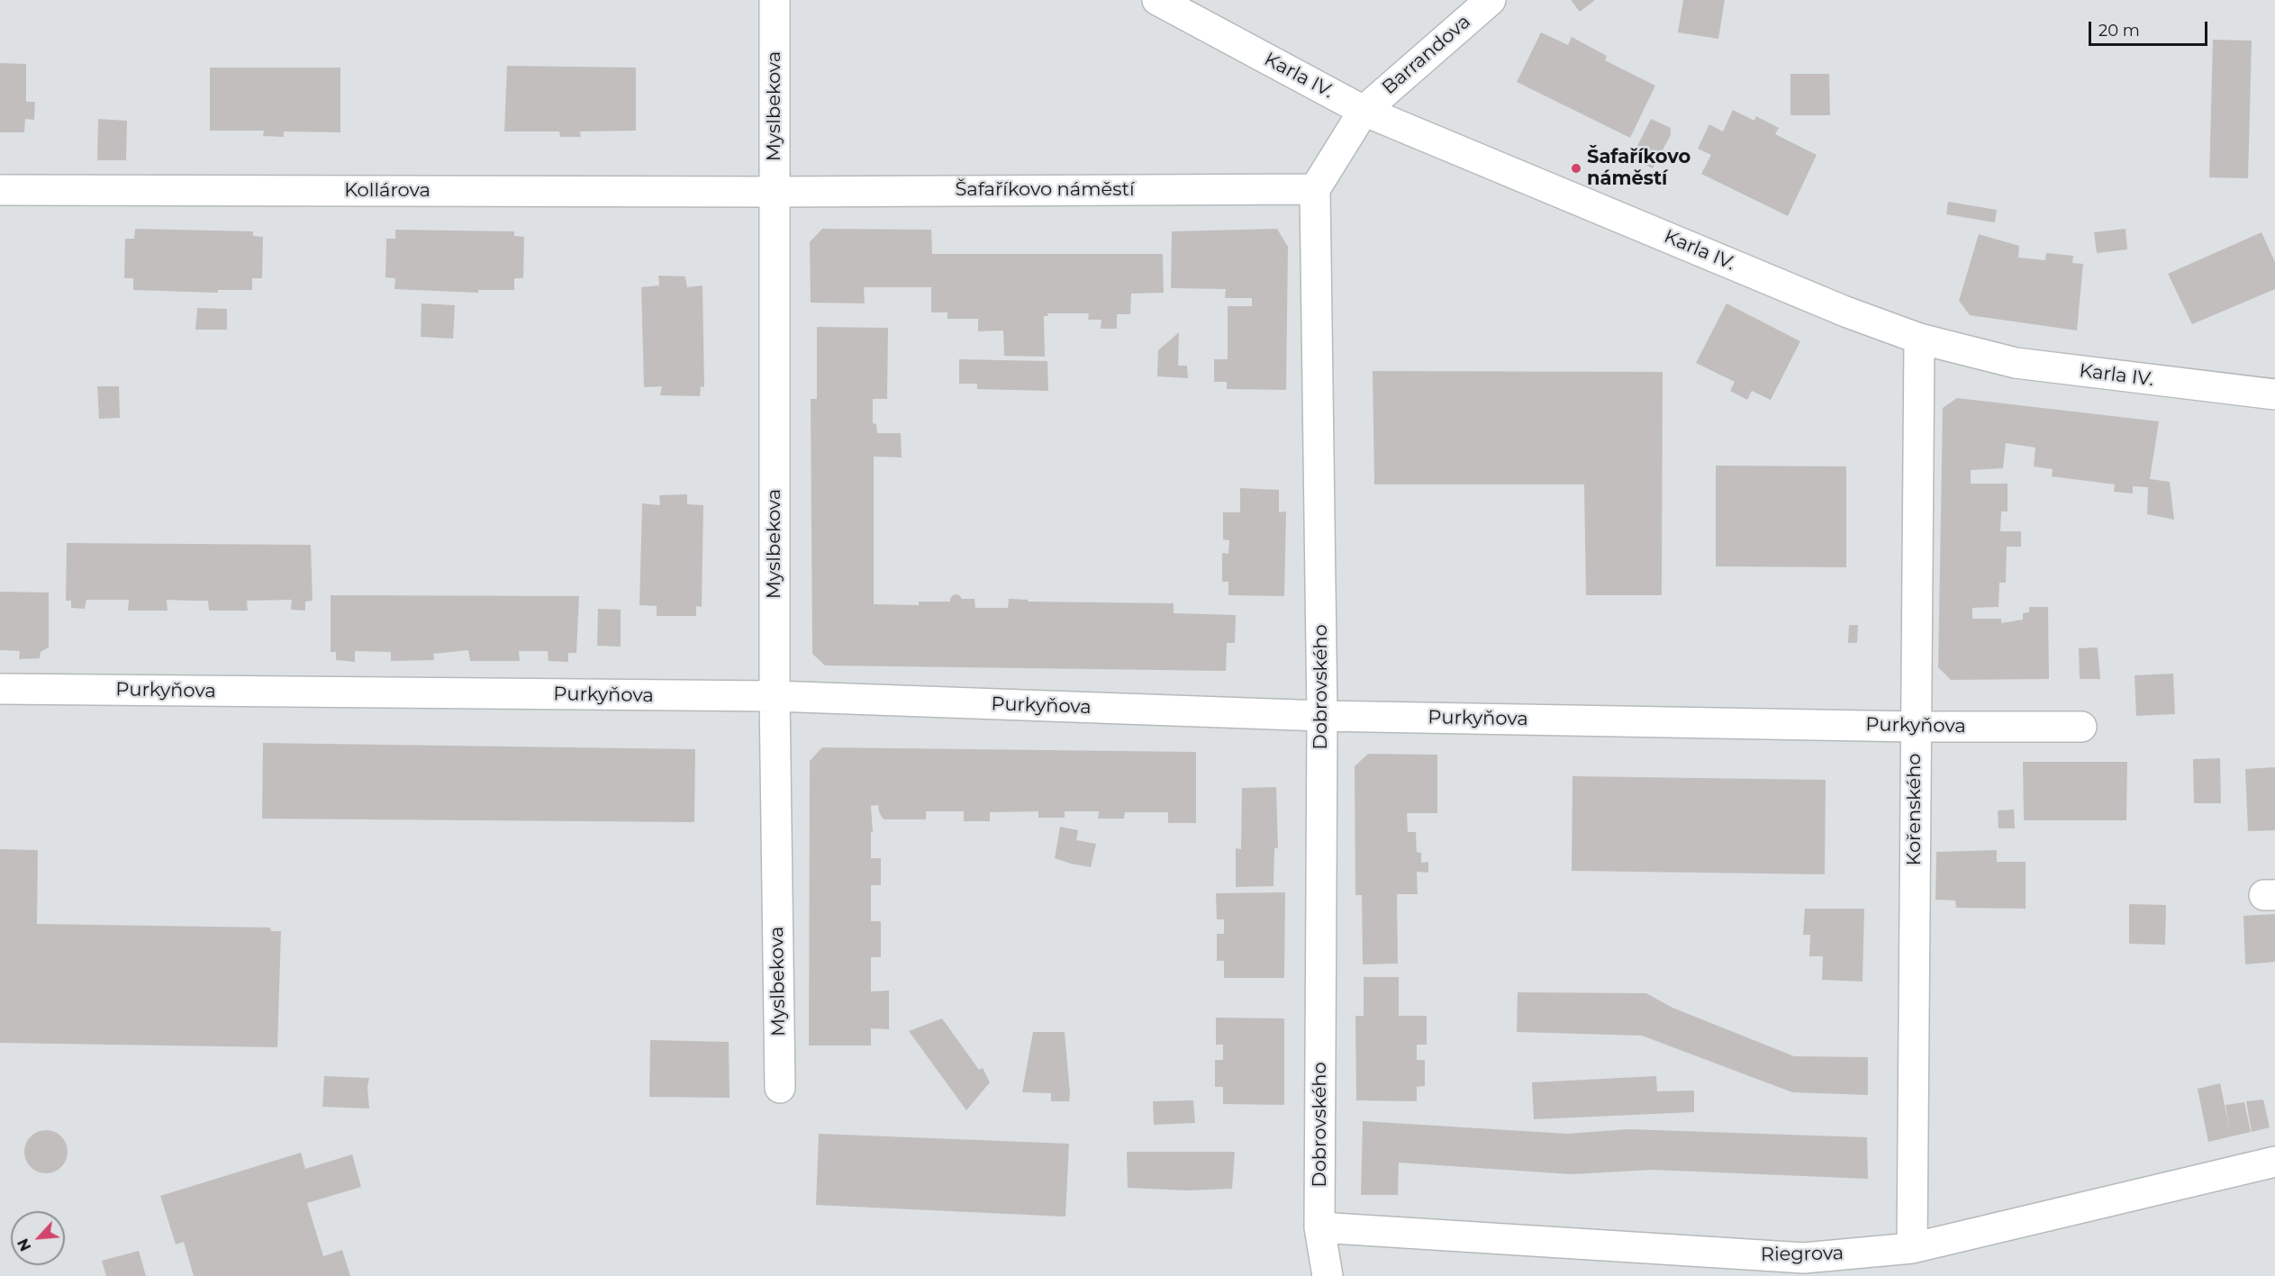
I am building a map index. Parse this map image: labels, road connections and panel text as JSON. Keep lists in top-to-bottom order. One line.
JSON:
{"streets":{"street":["Barrandova","Karla IV.","Myslbekova","Šafaříkovo náměstí","Kollárova","Dobrovského","Purkyňova","Kořenského","Riegrova"]},"crossings":[["Barrandova","Karla IV."],["Karla IV.","Kořenského"],["Myslbekova","Šafaříkovo náměstí"],["Myslbekova","Kollárova"],["Myslbekova","Purkyňova"],["Šafaříkovo náměstí","Kollárova"],["Šafaříkovo náměstí","Dobrovského"],["Dobrovského","Purkyňova"],["Dobrovského","Riegrova"],["Purkyňova","Kořenského"],["Kořenského","Riegrova"]],"places":["Šafaříkovo náměstí"],"scale_bar":"20 m","north":"bottom left"}
